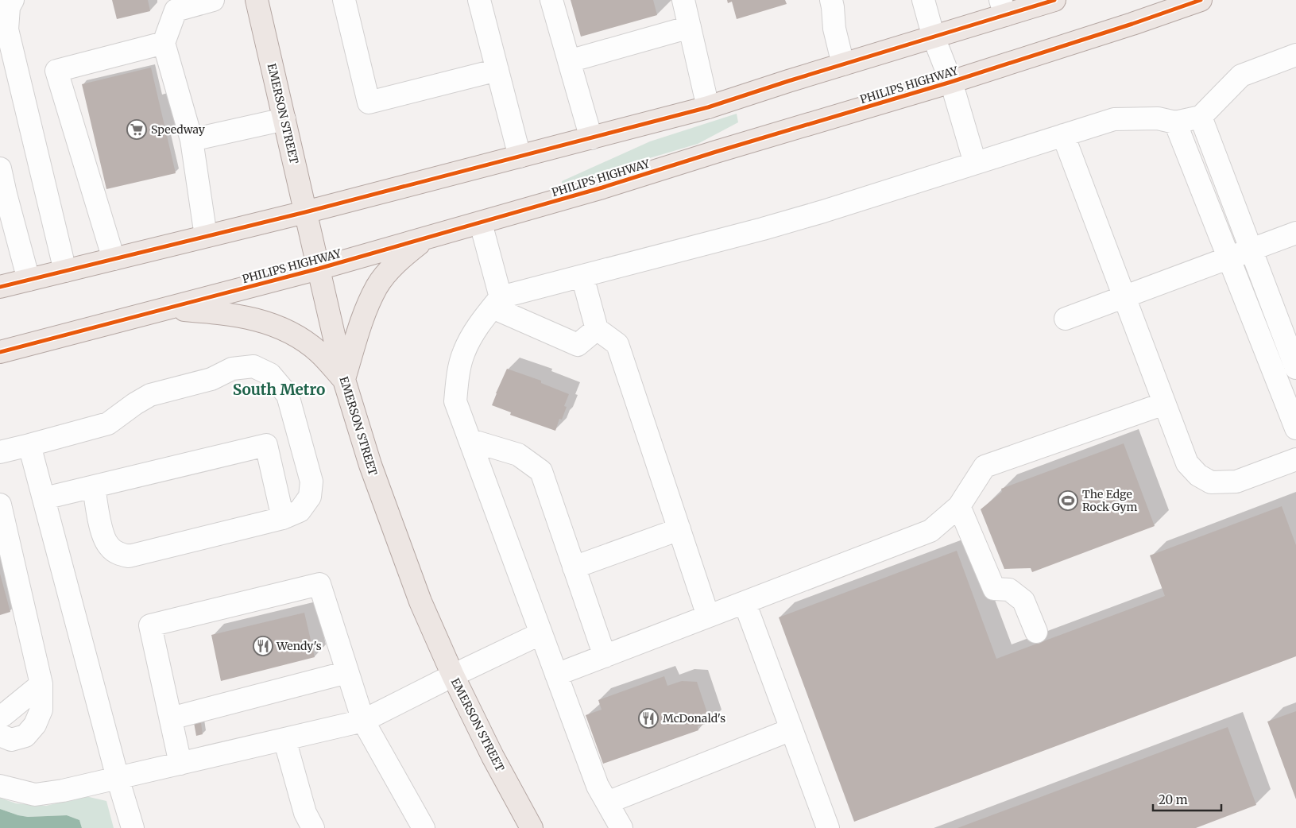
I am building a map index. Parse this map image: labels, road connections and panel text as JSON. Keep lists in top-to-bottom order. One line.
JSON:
{"streets":{"main road":["PHILIPS HIGHWAY","EMERSON STREET"]},"crossings":[["PHILIPS HIGHWAY","EMERSON STREET"]],"districts":["South Metro"],"places":{"supermarket":["Speedway"],"sports":["The Edge Rock Gym"],"restaurant":["Wendy's","McDonald's"]},"scale_bar":"20 m"}
